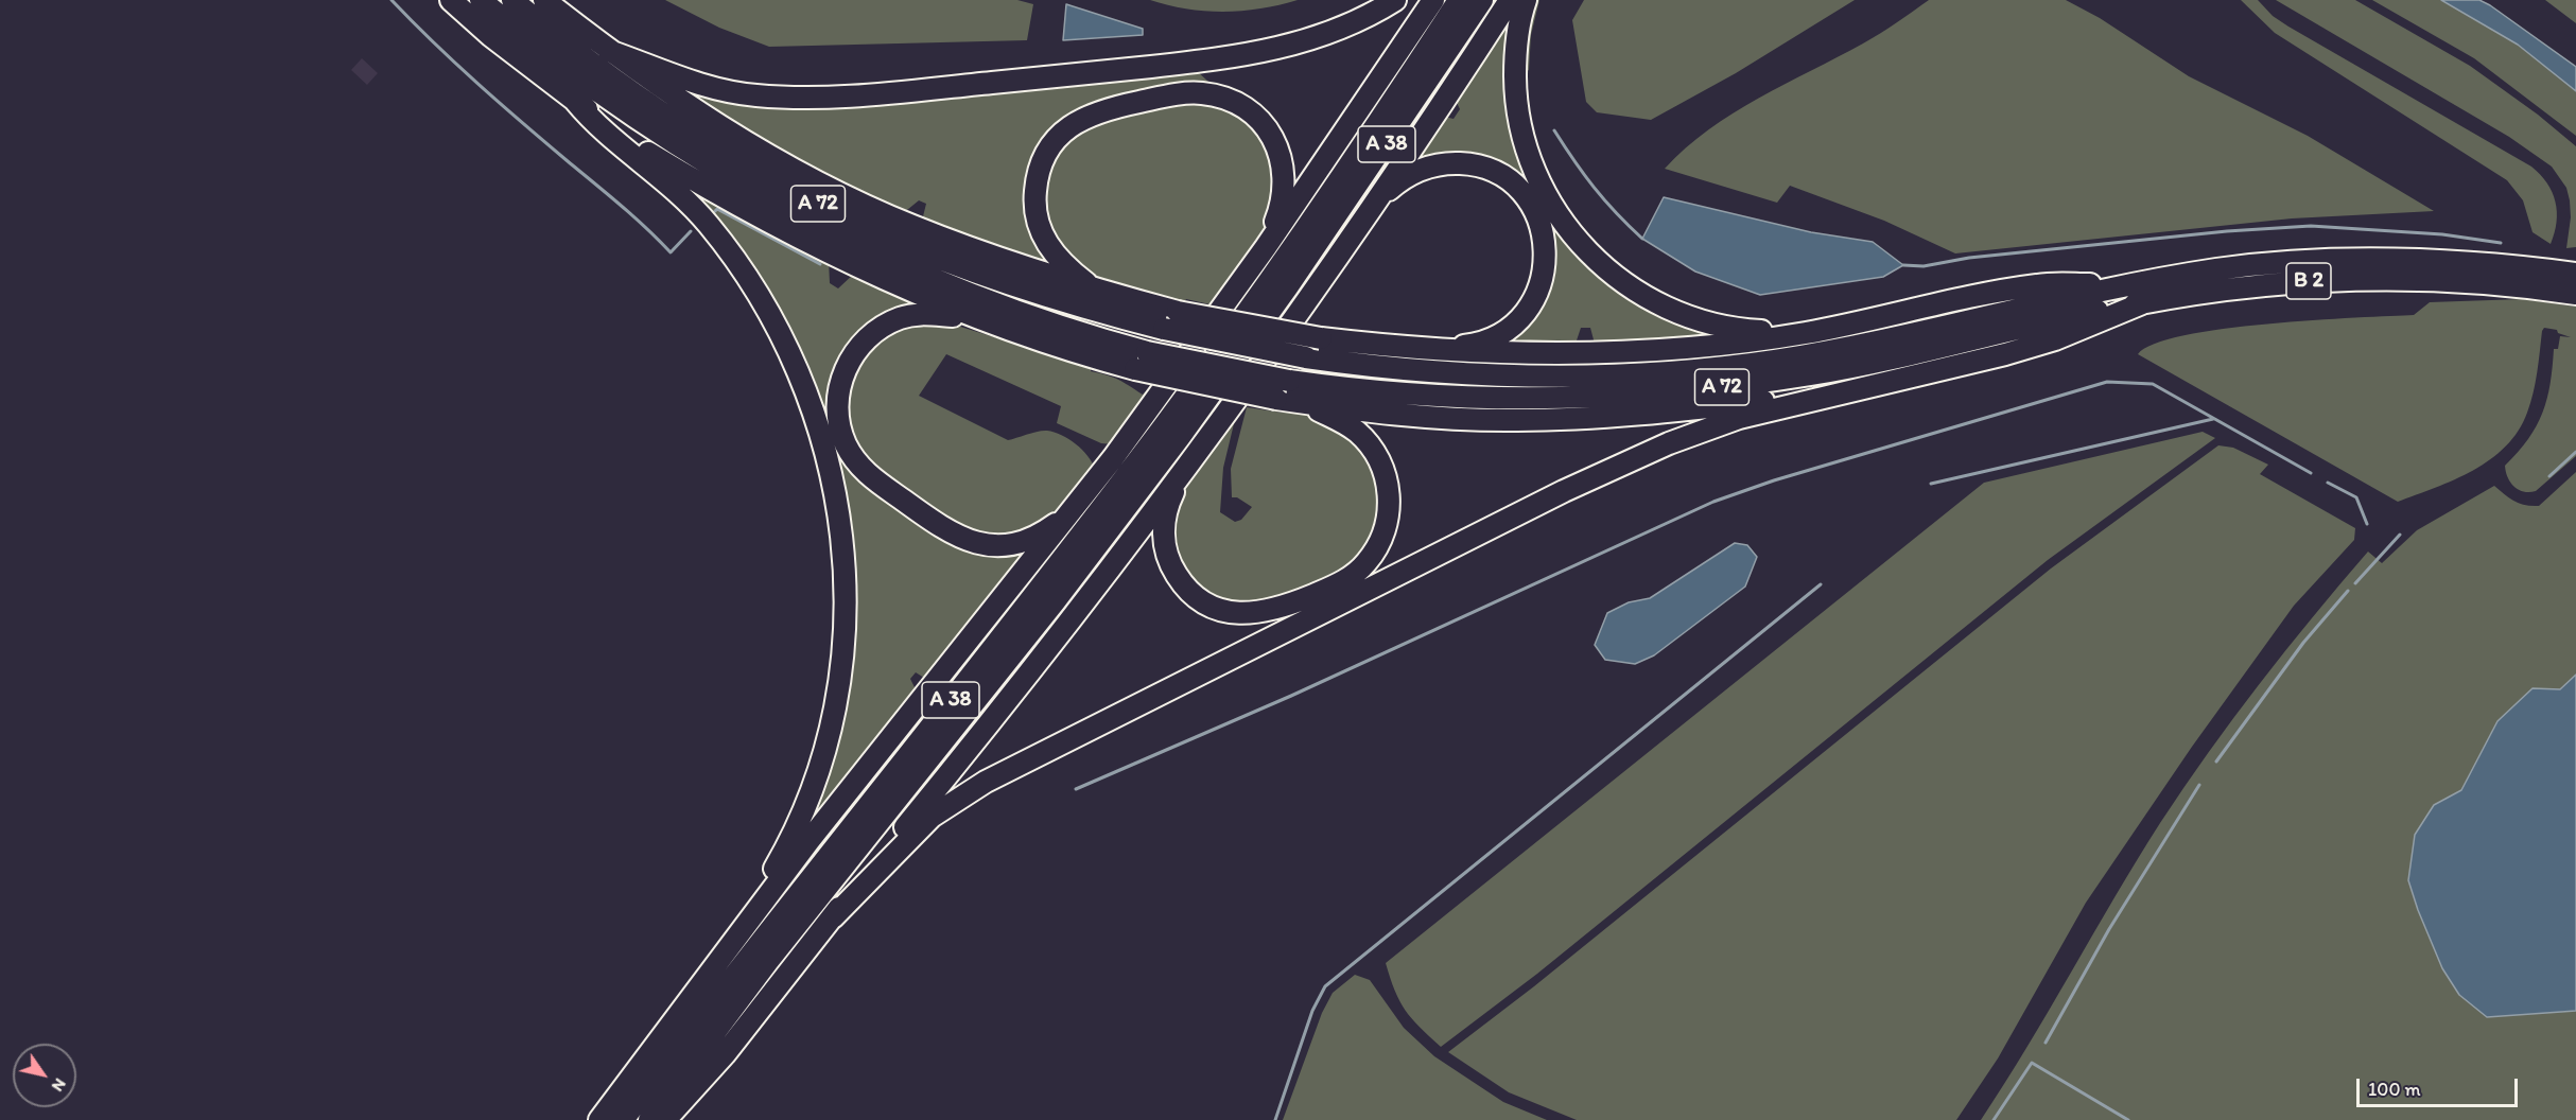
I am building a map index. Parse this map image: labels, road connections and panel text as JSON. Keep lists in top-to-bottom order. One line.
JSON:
{"streets":{"highway":["A 38","A 72","B 2"]},"crossings":[["A 72","B 2"]],"scale_bar":"100 m","north":"bottom right"}
